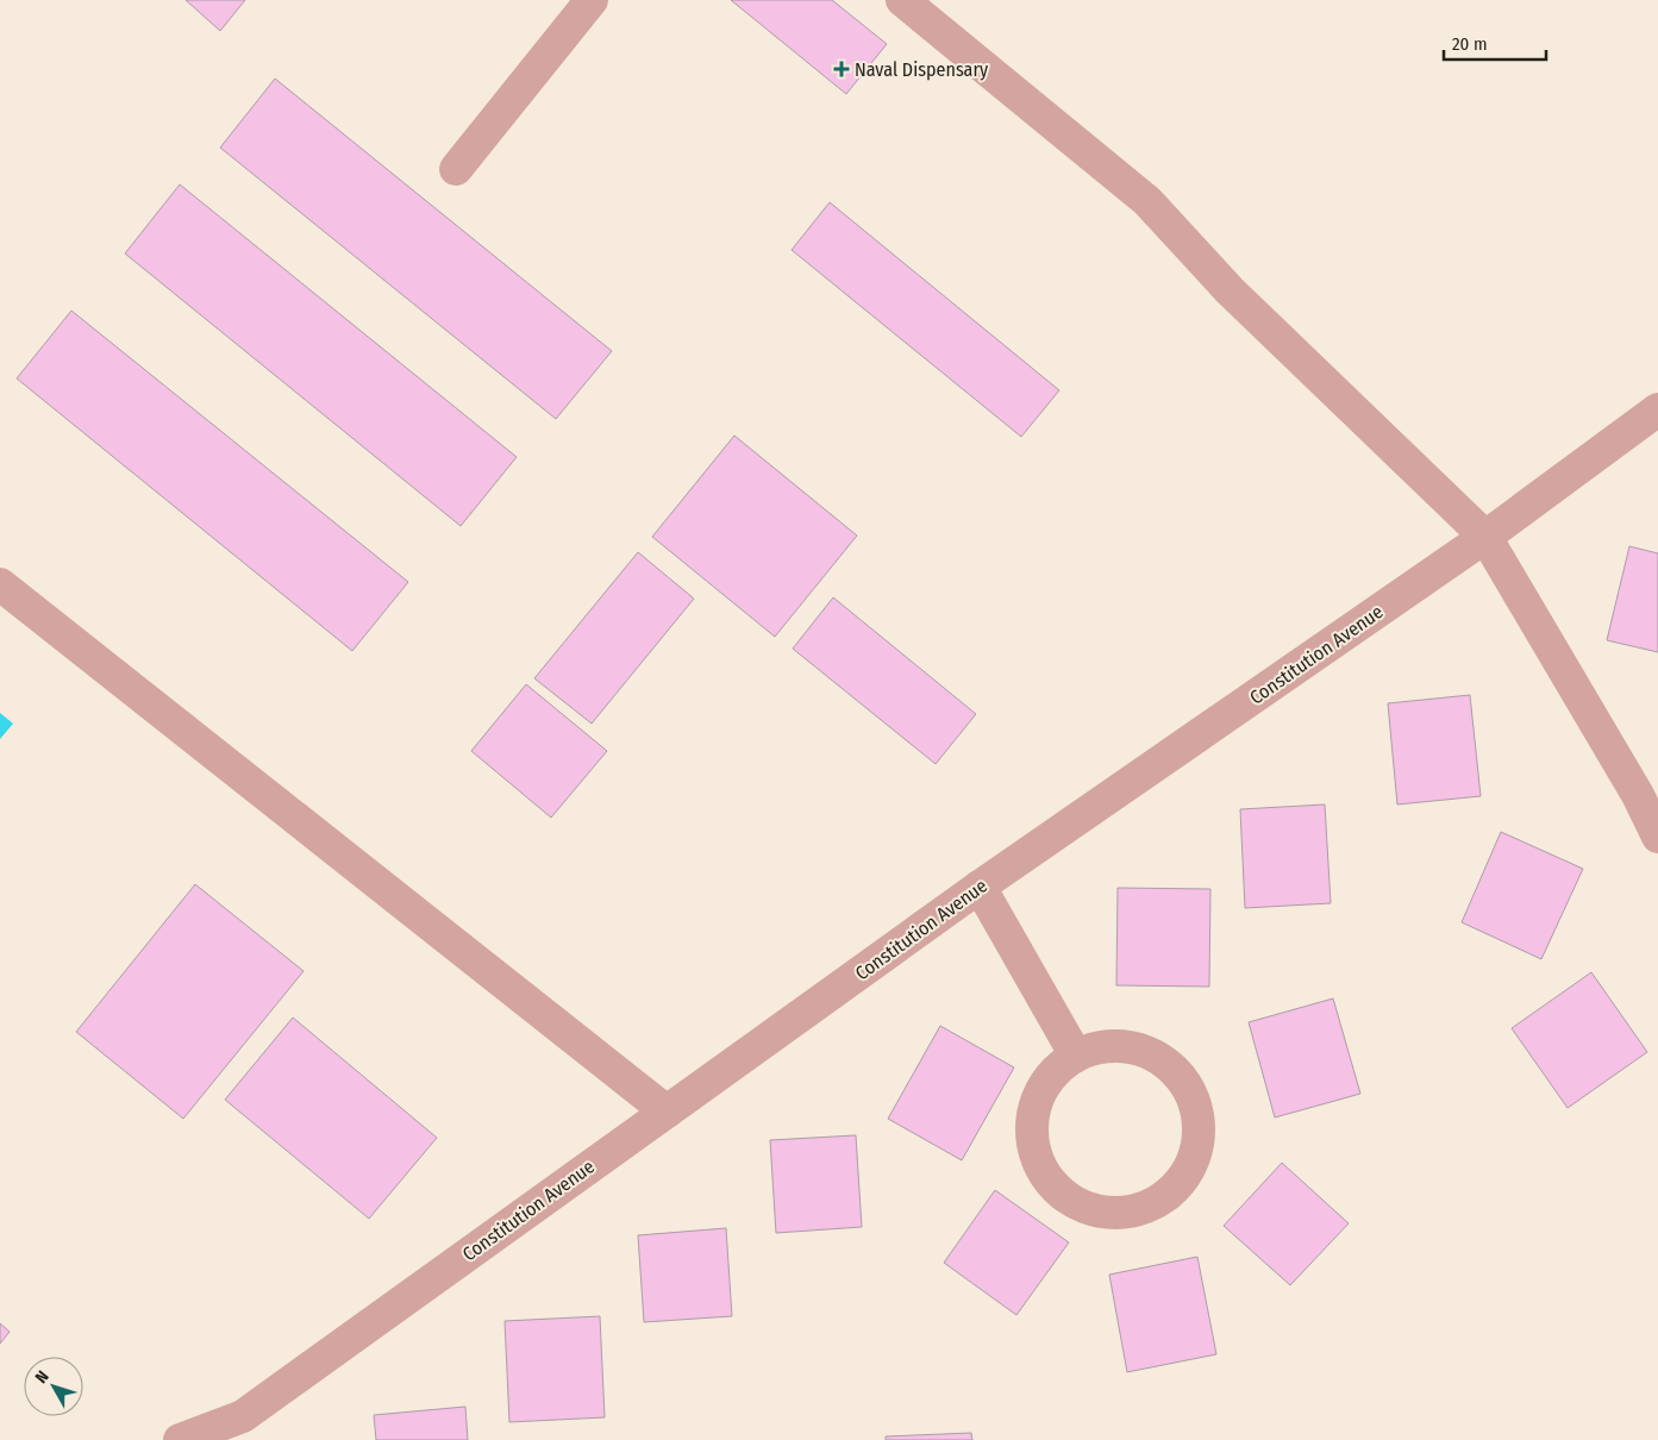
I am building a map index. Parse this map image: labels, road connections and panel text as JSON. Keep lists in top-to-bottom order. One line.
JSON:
{"streets":{"street":["Constitution Avenue"]},"places":{"health":["Naval Dispensary"]},"scale_bar":"20 m","north":"top left"}
